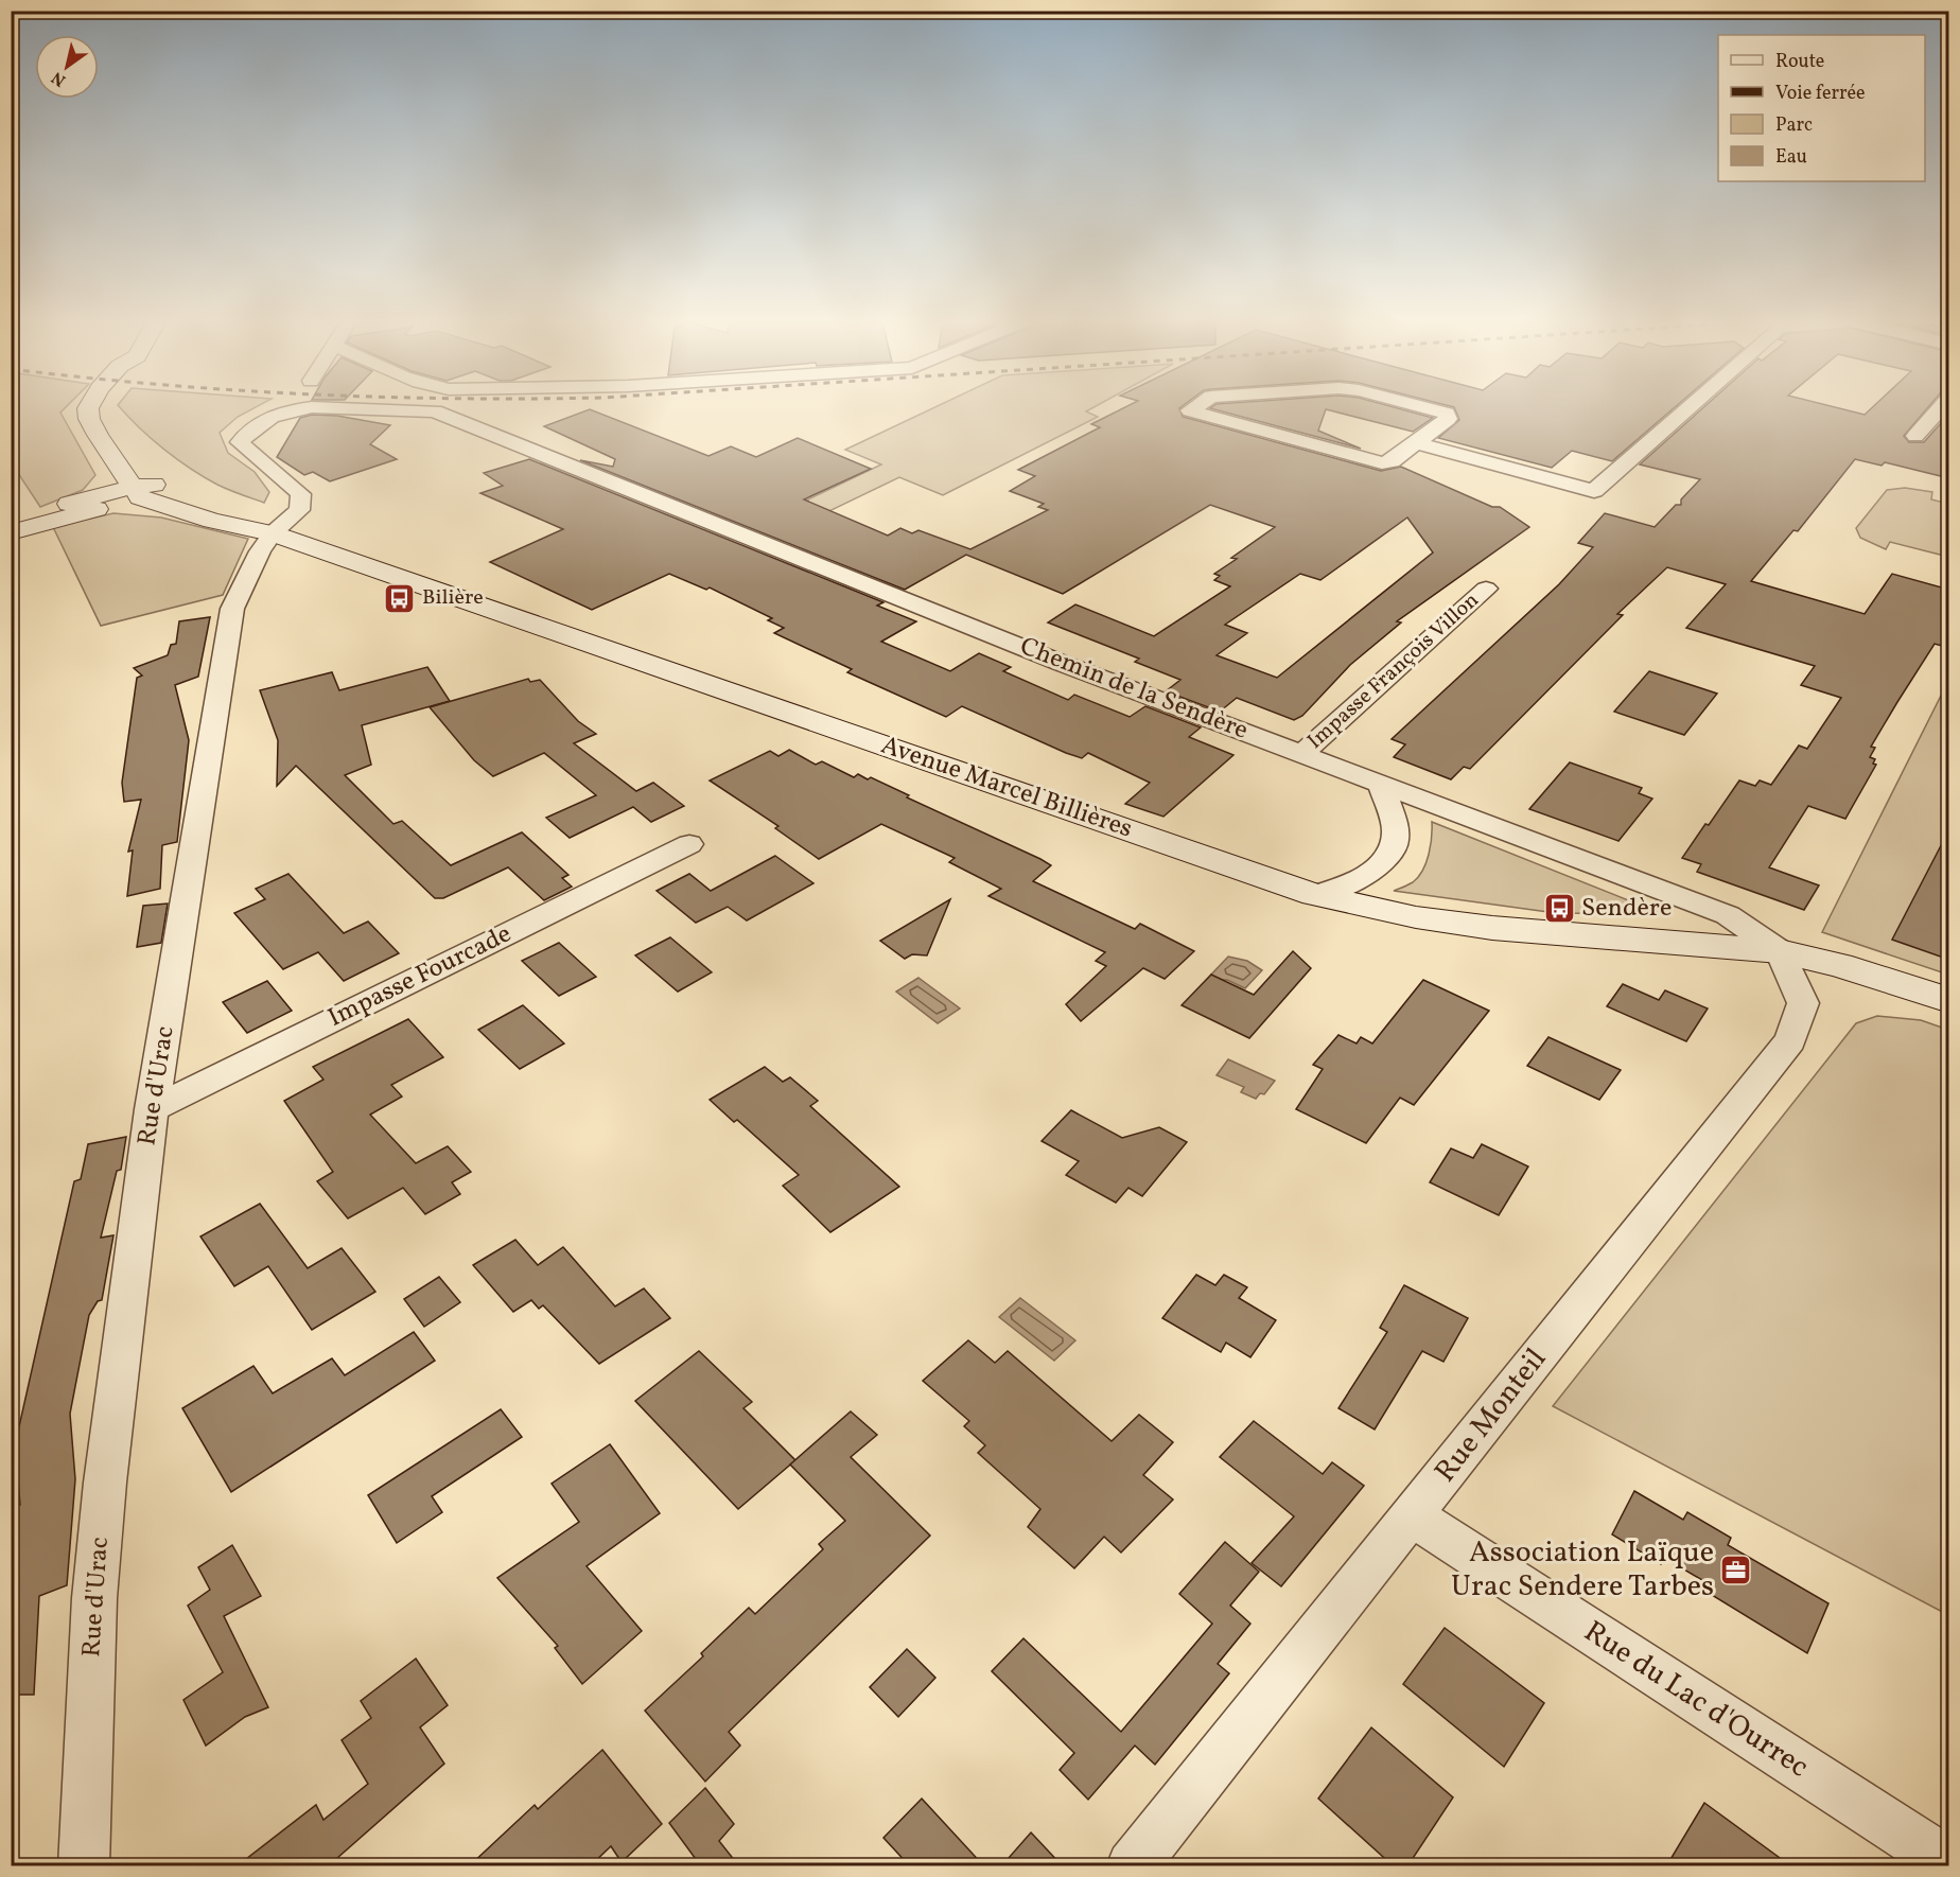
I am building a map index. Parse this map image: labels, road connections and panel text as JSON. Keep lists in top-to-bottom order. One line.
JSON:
{"streets":{"street":["Impasse François Villon","Chemin de la Sendère","Avenue Marcel Billières","Impasse Fourcade","Rue d'Urac","Rue Monteil","Rue du Lac d'Ourrec"]},"crossings":[["Impasse François Villon","Chemin de la Sendère"],["Chemin de la Sendère","Avenue Marcel Billières"],["Chemin de la Sendère","Rue Monteil"],["Avenue Marcel Billières","Rue d'Urac"],["Avenue Marcel Billières","Rue Monteil"],["Impasse Fourcade","Rue d'Urac"],["Rue Monteil","Rue du Lac d'Ourrec"]],"places":{"bus stop":["Bilière","Sendère"],"office":["Association Laïque Urac Sendere Tarbes"]},"legend":["Route","Voie ferrée","Parc","Eau"],"north":"bottom left"}
